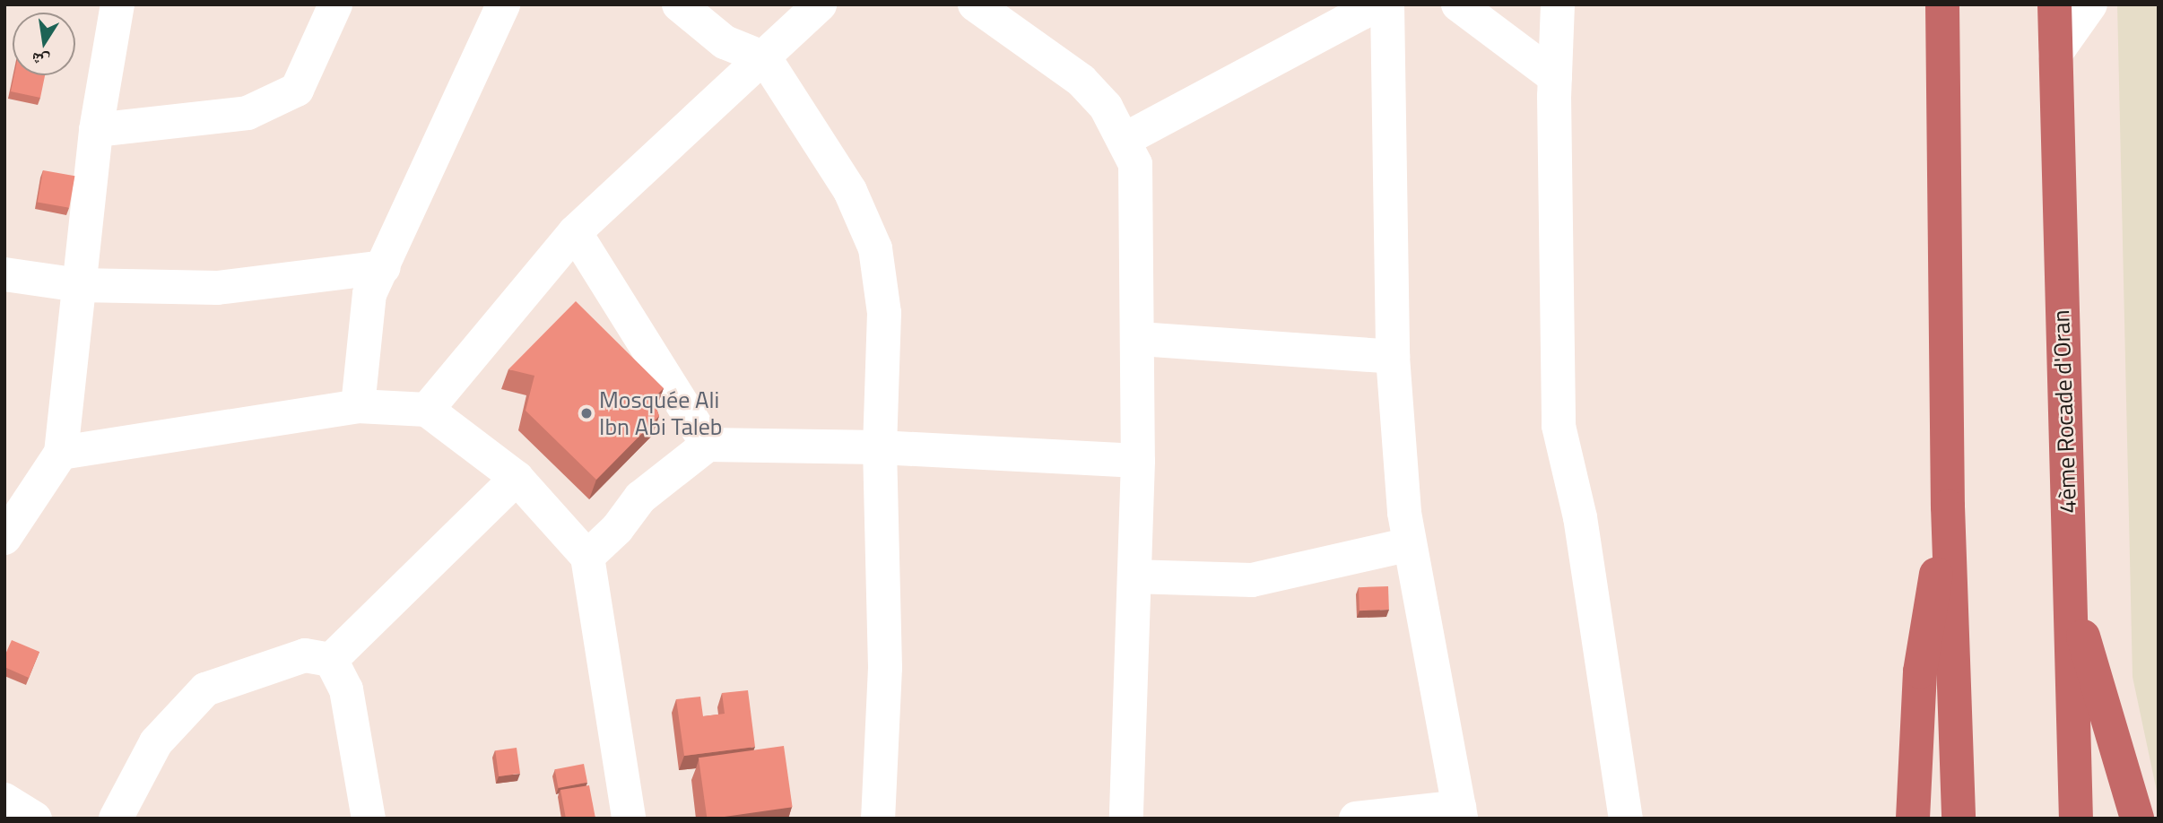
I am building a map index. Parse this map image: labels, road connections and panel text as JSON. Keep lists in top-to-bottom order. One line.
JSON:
{"streets":{"highway":["4ème Rocade d'Oran"]},"places":["Mosquée Ali Ibn Abi Taleb"],"north":"bottom"}
